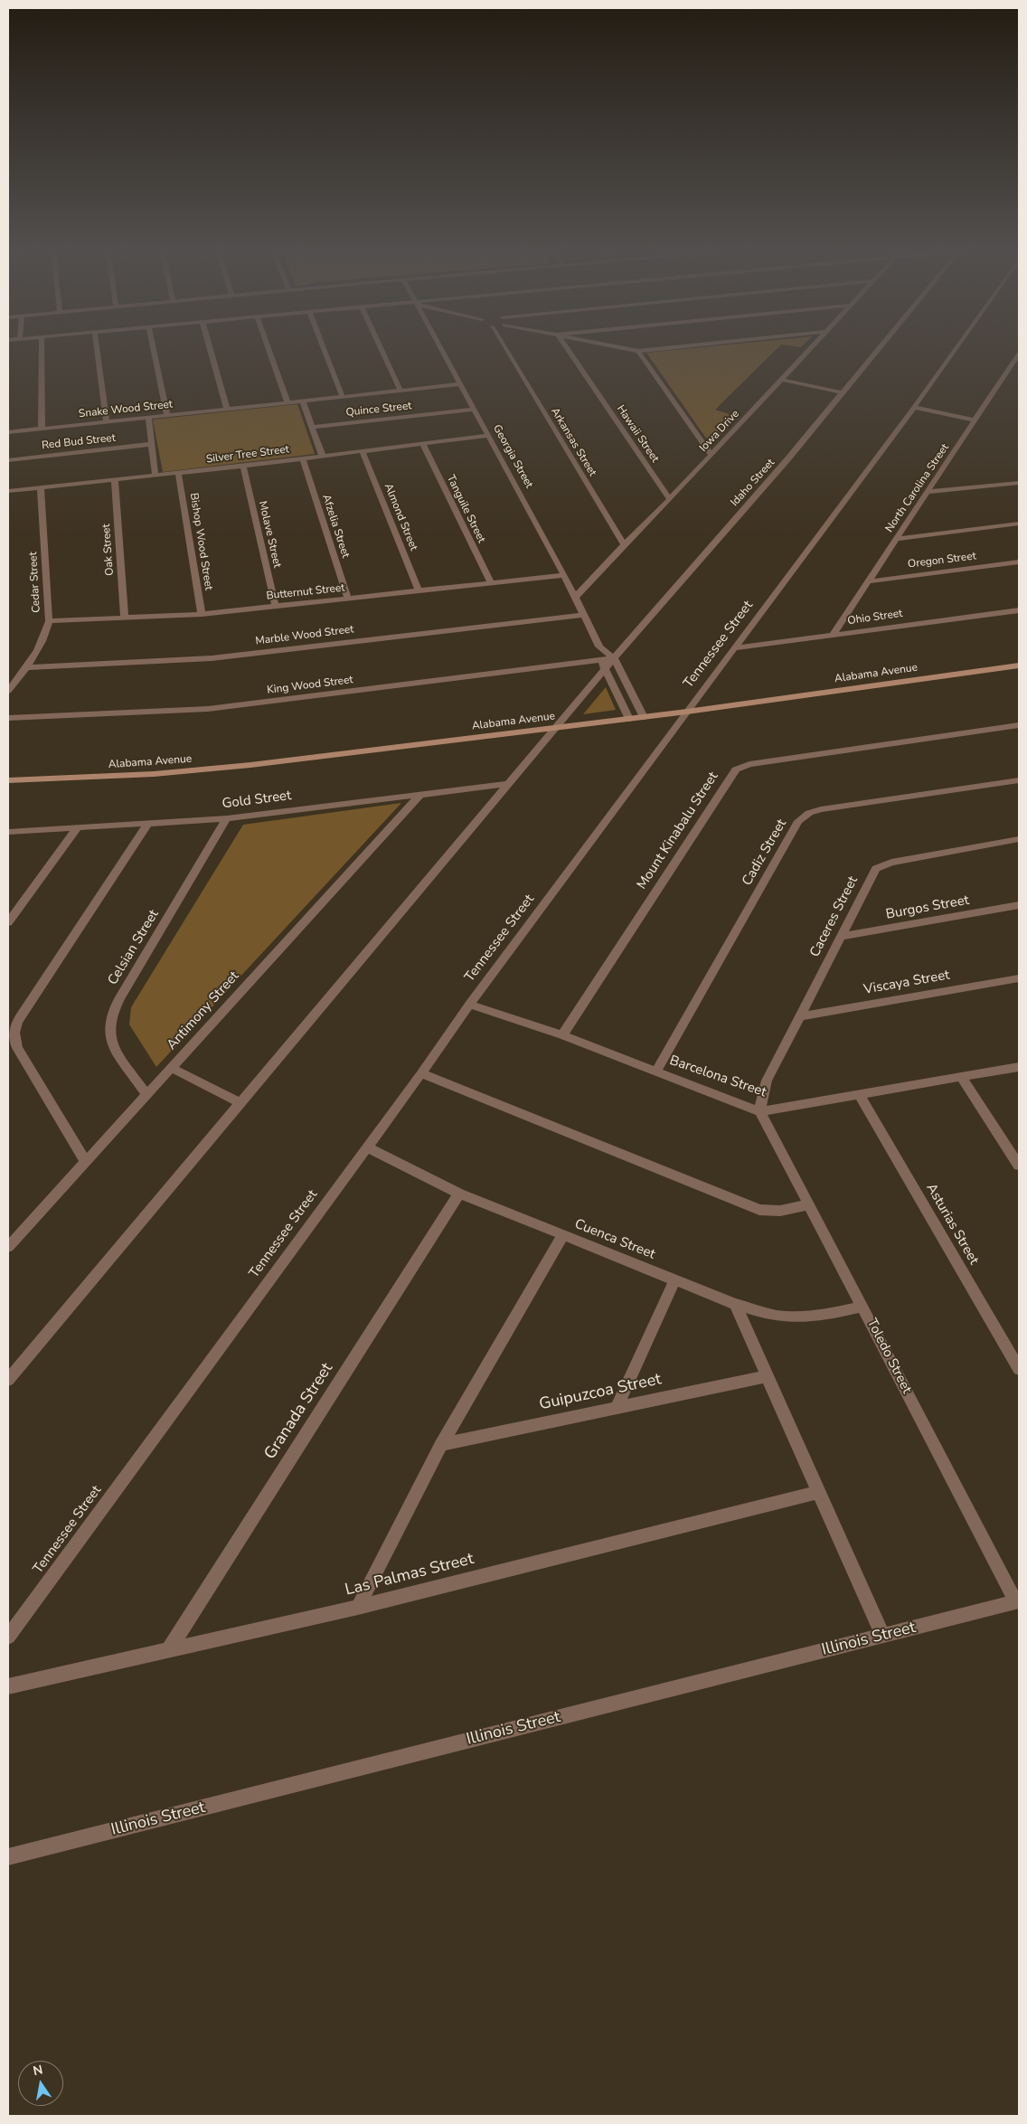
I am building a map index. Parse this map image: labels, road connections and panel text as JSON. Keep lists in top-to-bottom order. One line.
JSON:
{"streets":{"street":["Snake Wood Street","Quince Street","Iowa Drive","Hawaii Street","Red Bud Street","Arkansas Street","Silver Tree Street","Georgia Street","Idaho Street","North Carolina Street","Tanguile Street","Almond Street","Afzelia Street","Molave Street","Bishop Wood Street","Oak Street","Oregon Street","Cedar Street","Butternut Street","Ohio Street","Marble Wood Street","Tennessee Street","Alabama Avenue","King Wood Street","Gold Street","Mount Kinabalu Street","Cadiz Street","Burgos Street","Caceres Street","Celsian Street","Viscaya Street","Antimony Street","Barcelona Street","Asturias Street","Cuenca Street","Toledo Street","Guipuzcoa Street","Granada Street","Las Palmas Street","Illinois Street"]},"crossings":[["Snake Wood Street","Georgia Street"],["Quince Street","Georgia Street"],["Iowa Drive","Hawaii Street"],["Iowa Drive","Arkansas Street"],["Iowa Drive","Georgia Street"],["Silver Tree Street","Georgia Street"],["Silver Tree Street","Tanguile Street"],["Silver Tree Street","Almond Street"],["Silver Tree Street","Afzelia Street"],["Silver Tree Street","Molave Street"],["Silver Tree Street","Bishop Wood Street"],["Silver Tree Street","Oak Street"],["Silver Tree Street","Cedar Street"],["Georgia Street","Idaho Street"],["Georgia Street","Butternut Street"],["Georgia Street","Marble Wood Street"],["Georgia Street","Alabama Avenue"],["Georgia Street","King Wood Street"],["Idaho Street","Alabama Avenue"],["Idaho Street","King Wood Street"],["Idaho Street","Gold Street"],["North Carolina Street","Oregon Street"],["North Carolina Street","Ohio Street"],["Tanguile Street","Butternut Street"],["Almond Street","Butternut Street"],["Afzelia Street","Butternut Street"],["Molave Street","Butternut Street"],["Bishop Wood Street","Butternut Street"],["Oak Street","Butternut Street"],["Cedar Street","Butternut Street"],["Cedar Street","Marble Wood Street"],["Ohio Street","Tennessee Street"],["Tennessee Street","Alabama Avenue"],["Tennessee Street","Barcelona Street"],["Tennessee Street","Cuenca Street"],["Gold Street","Celsian Street"],["Gold Street","Antimony Street"],["Mount Kinabalu Street","Barcelona Street"],["Cadiz Street","Barcelona Street"],["Burgos Street","Caceres Street"],["Caceres Street","Viscaya Street"],["Caceres Street","Barcelona Street"],["Caceres Street","Toledo Street"],["Celsian Street","Antimony Street"],["Barcelona Street","Asturias Street"],["Barcelona Street","Toledo Street"],["Cuenca Street","Toledo Street"],["Cuenca Street","Granada Street"],["Toledo Street","Illinois Street"],["Granada Street","Las Palmas Street"]],"north":"top"}
